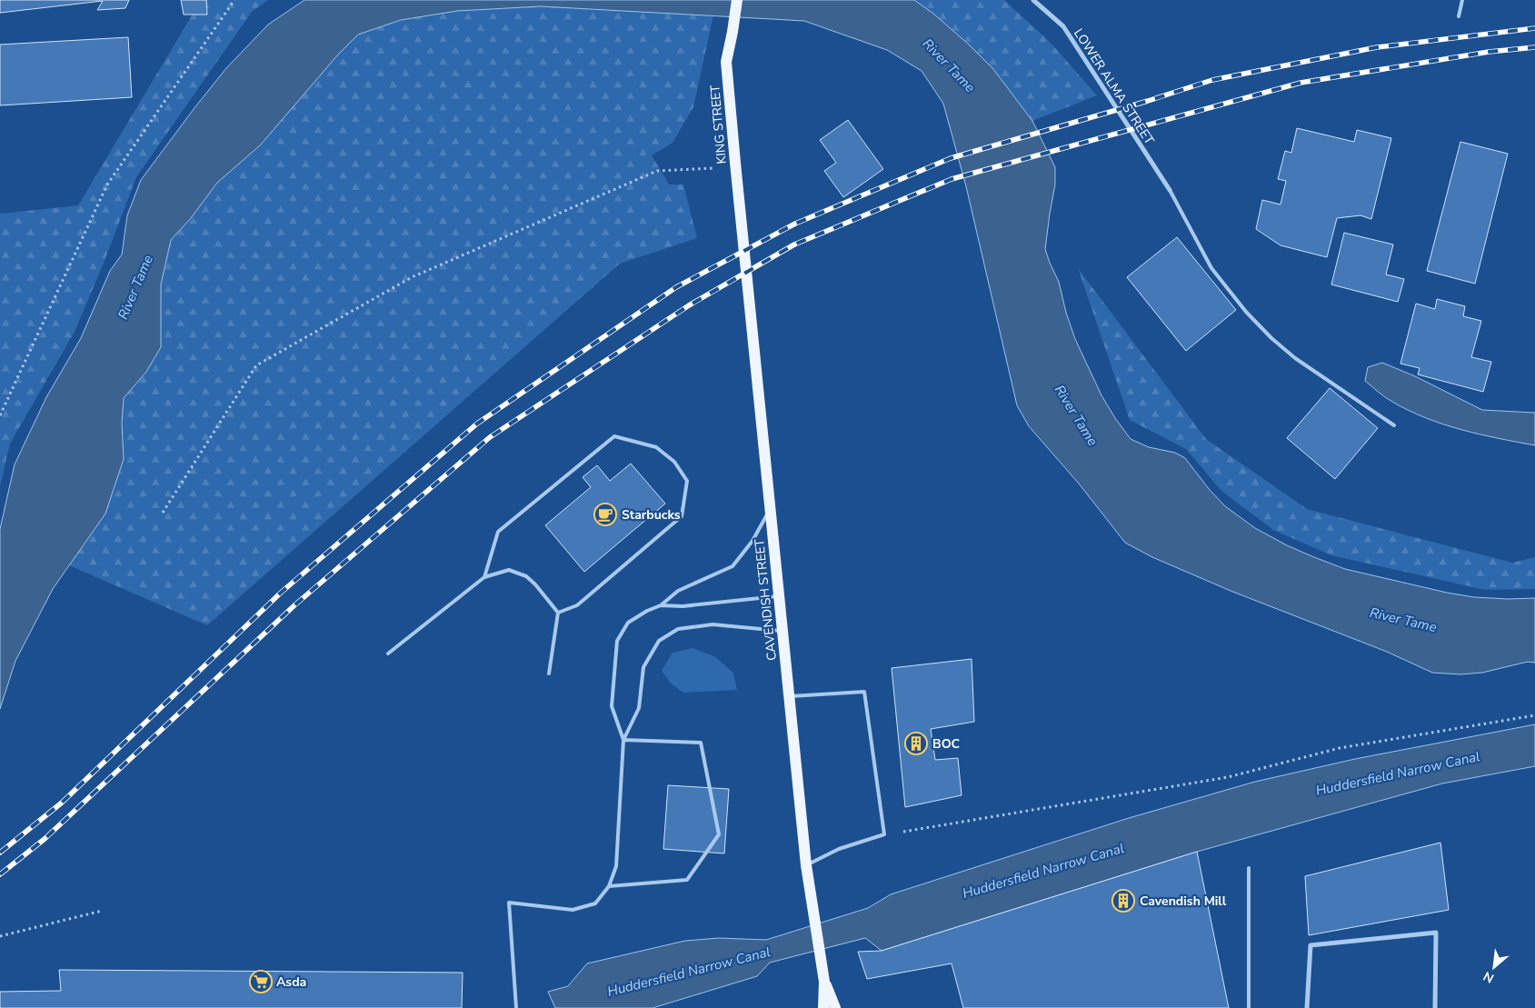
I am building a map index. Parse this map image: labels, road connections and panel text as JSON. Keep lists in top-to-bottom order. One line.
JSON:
{"streets":{"main road":["KING STREET","CAVENDISH STREET"],"street":["LOWER ALMA STREET"]},"crossings":[["KING STREET","CAVENDISH STREET"]],"water":["River Tame","Huddersfield Narrow Canal"],"places":{"cafe":["Starbucks"],"building":["BOC","Cavendish Mill"],"supermarket":["Asda"]},"north":"bottom left"}
